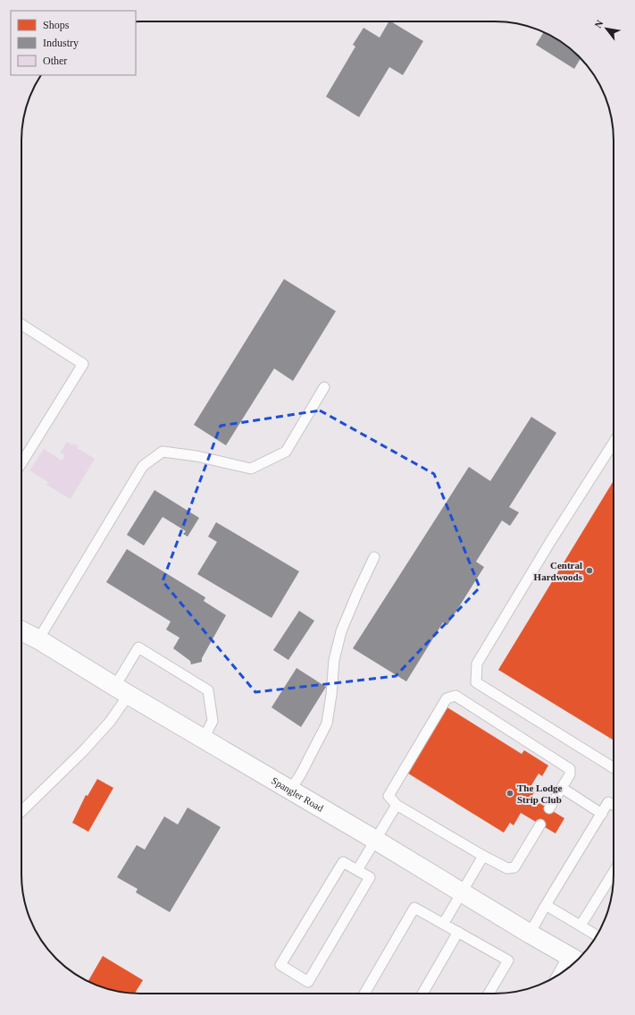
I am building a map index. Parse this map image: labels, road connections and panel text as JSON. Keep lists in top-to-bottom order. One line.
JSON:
{"streets":{"street":["Spangler Road"]},"places":["Central Hardwoods","The Lodge Strip Club"],"legend":["Shops","Industry","Other"],"north":"top left"}
